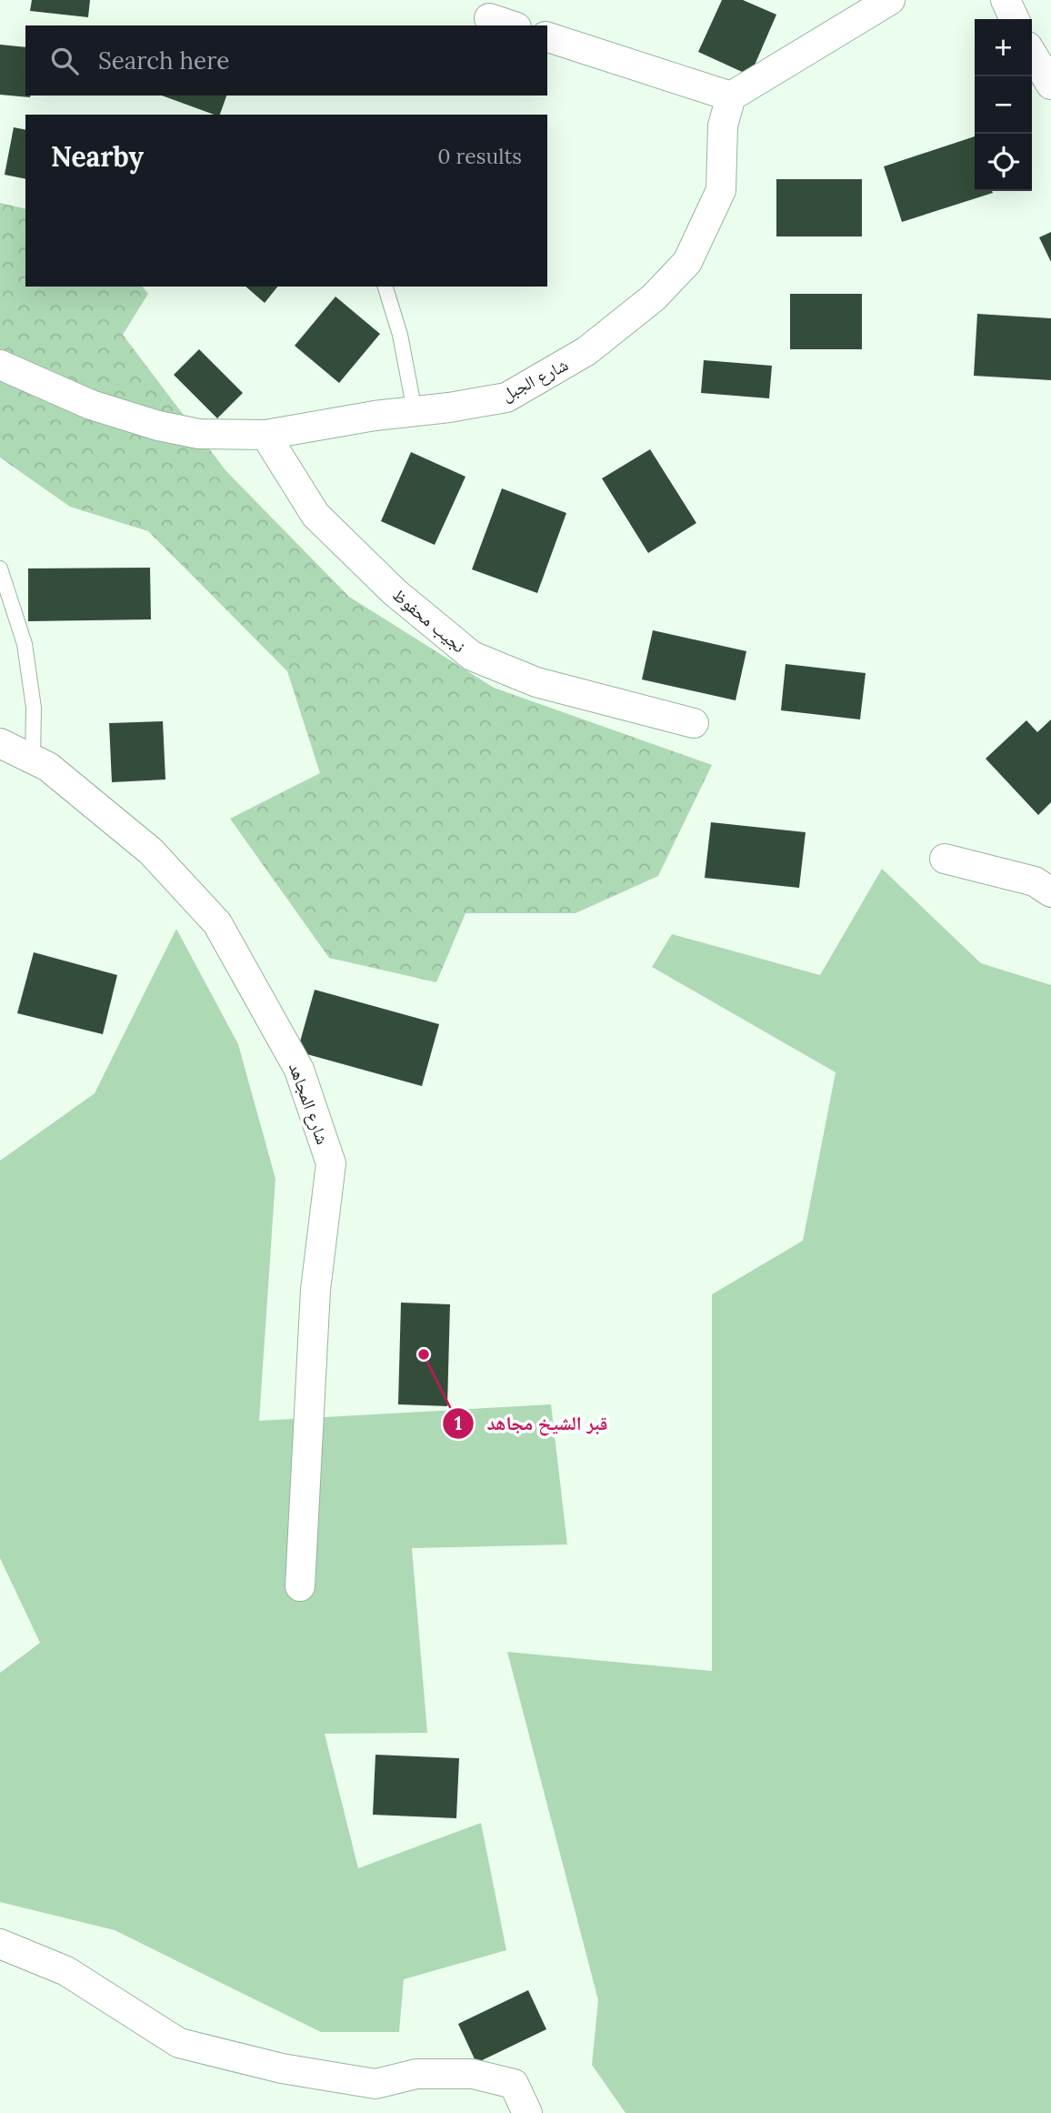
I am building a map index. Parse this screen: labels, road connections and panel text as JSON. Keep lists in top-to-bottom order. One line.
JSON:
{"streets":{"street":["شارع الجبل","نجيب محفوظ","شارع المجاهد"]},"crossings":[["شارع الجبل","نجيب محفوظ"]],"places":["قبر الشيخ مجاهد"],"page":{"map_buttons":["+","−"],"search":"Search here","heading":["Nearby","0 results"]}}
